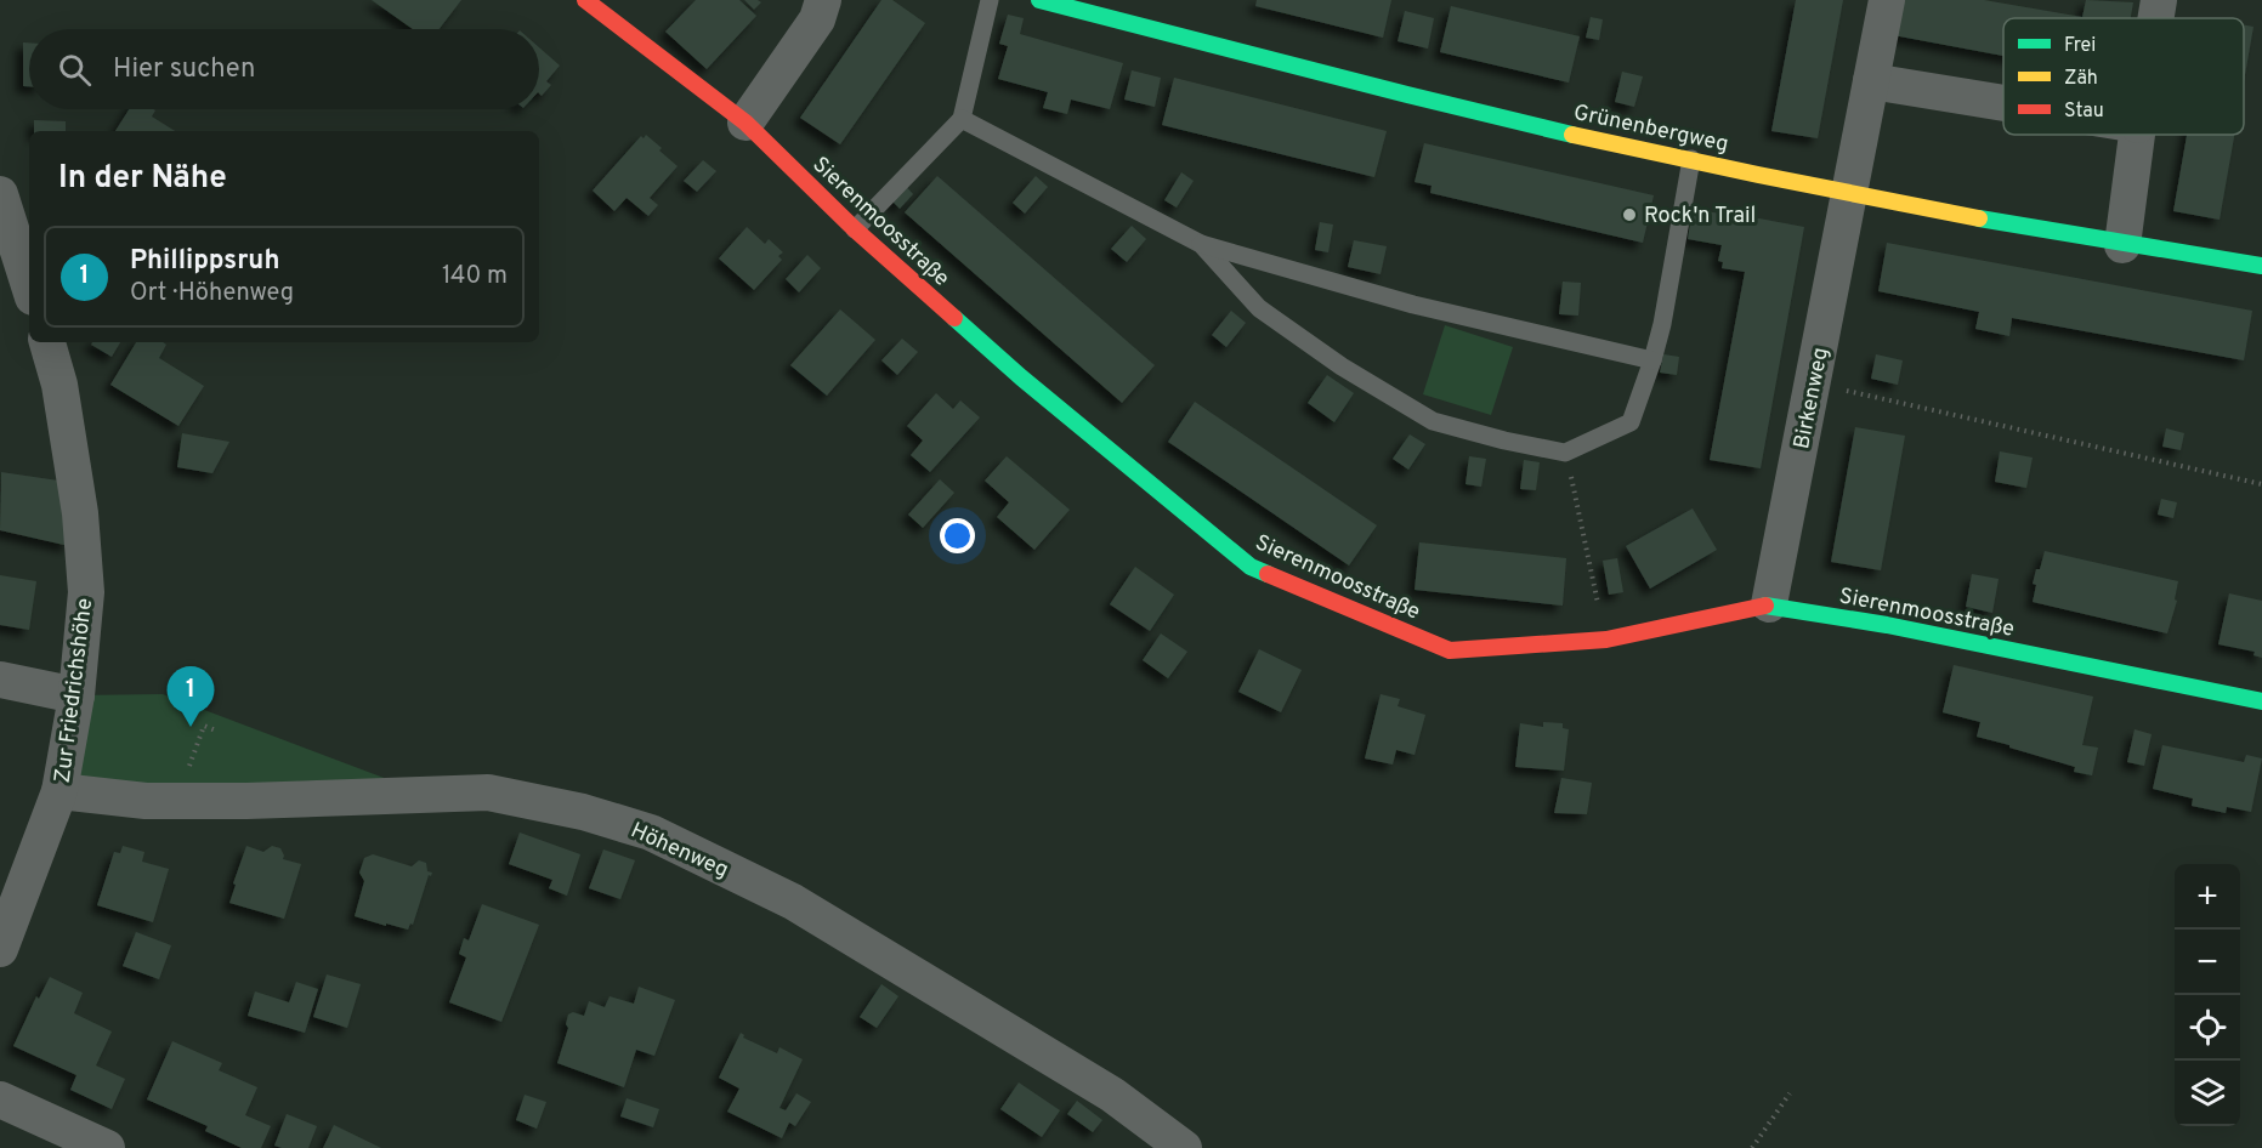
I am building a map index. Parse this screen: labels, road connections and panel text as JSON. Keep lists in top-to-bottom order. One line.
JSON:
{"streets":{"street":["Grünenbergweg","Sierenmoosstraße","Birkenweg","Zur Friedrichshöhe","Höhenweg"]},"crossings":[["Grünenbergweg","Birkenweg"],["Sierenmoosstraße","Birkenweg"],["Zur Friedrichshöhe","Höhenweg"]],"places":["Rock'n Trail"],"legend":["Frei","Zäh","Stau"],"page":{"search":"Hier suchen","heading":"In der Nähe","list":[{"mark":"1","name":"Phillippsruh","note":"Ort · Höhenweg","value":"140 m"}],"pins":"1","map_buttons":["+","−"]}}
